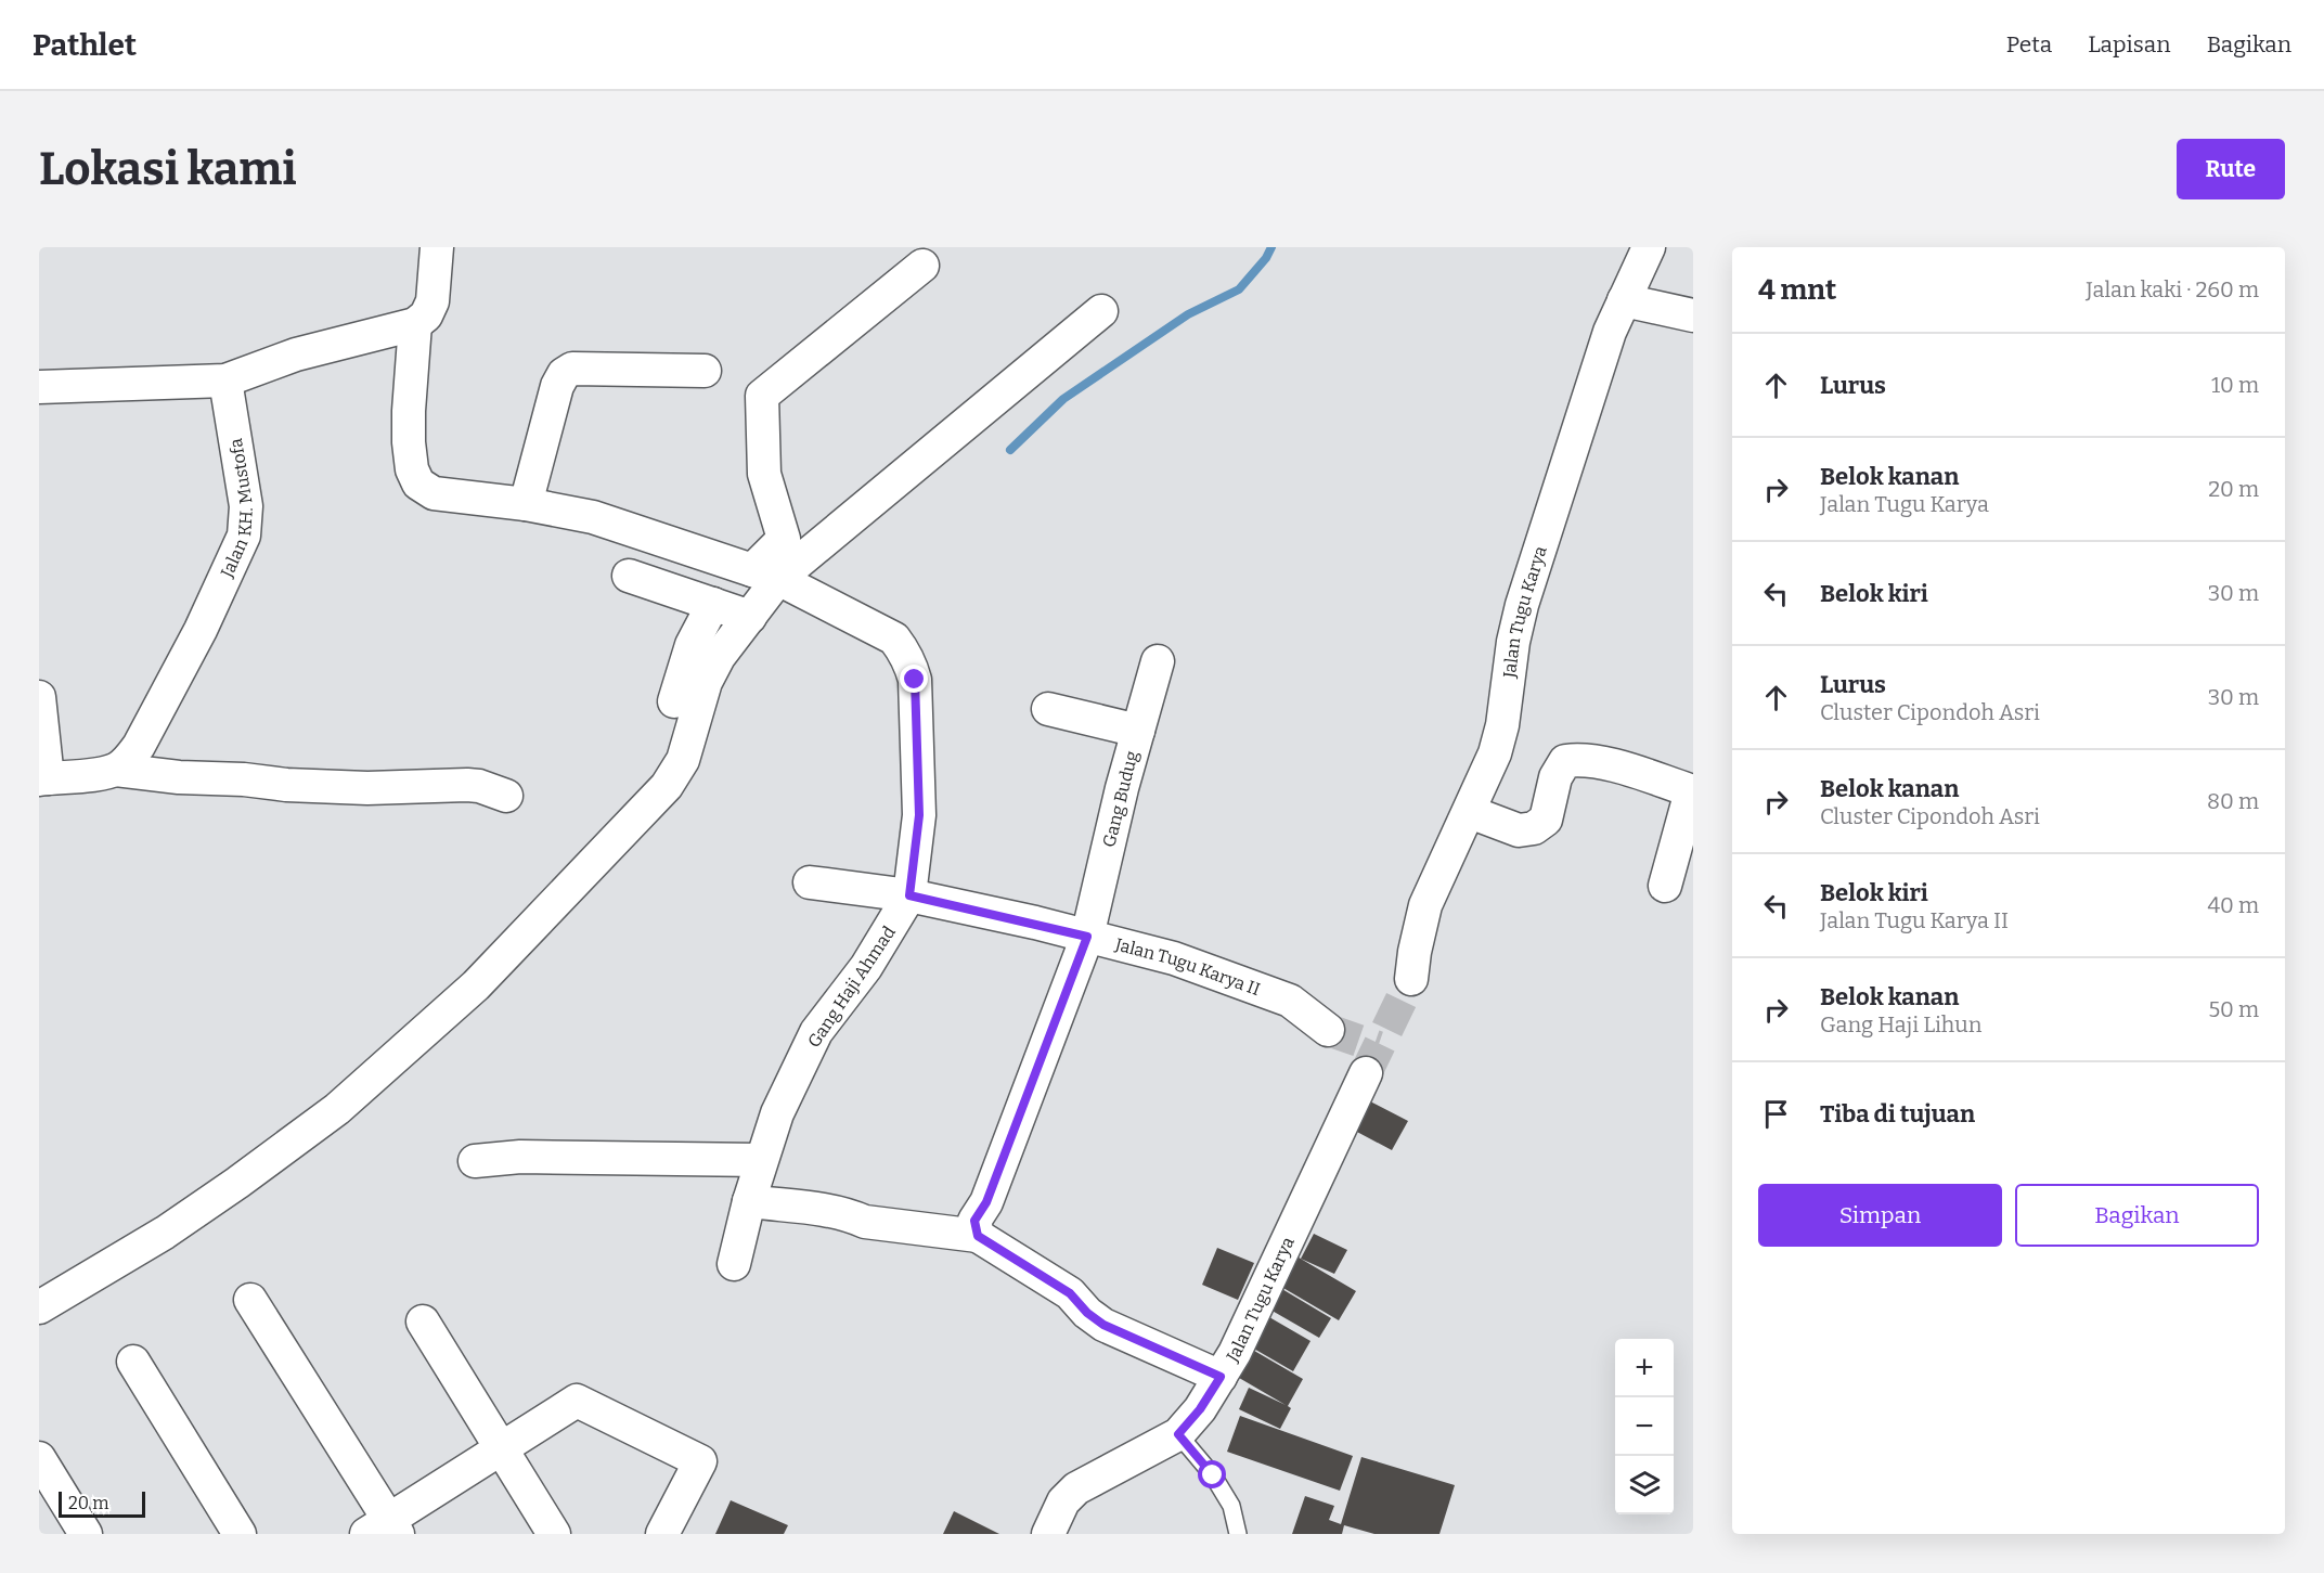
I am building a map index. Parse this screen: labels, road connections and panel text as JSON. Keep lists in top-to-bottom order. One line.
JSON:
{"streets":{"street":["Jalan KH. Mustofa","Jalan Tugu Karya","Gang Budug","Jalan Tugu Karya II","Gang Haji Ahmad"]},"crossings":[["Gang Budug","Jalan Tugu Karya II"],["Jalan Tugu Karya II","Gang Haji Ahmad"]],"scale_bar":"20 m","page":{"header":"Pathlet","nav":["Peta","Lapisan","Bagikan"],"buttons":["Rute",["Simpan","Bagikan"]],"title":"Lokasi kami","heading":["4 mnt","Jalan kaki · 260 m"],"list":[["Lurus","10 m"],["Belok kanan","Jalan Tugu Karya","20 m"],["Belok kiri","30 m"],["Lurus","Cluster Cipondoh Asri","30 m"],["Belok kanan","Cluster Cipondoh Asri","80 m"],["Belok kiri","Jalan Tugu Karya II","40 m"],["Belok kanan","Gang Haji Lihun","50 m"],"Tiba di tujuan"],"map_buttons":["+","−"],"scale":"20 m"}}
